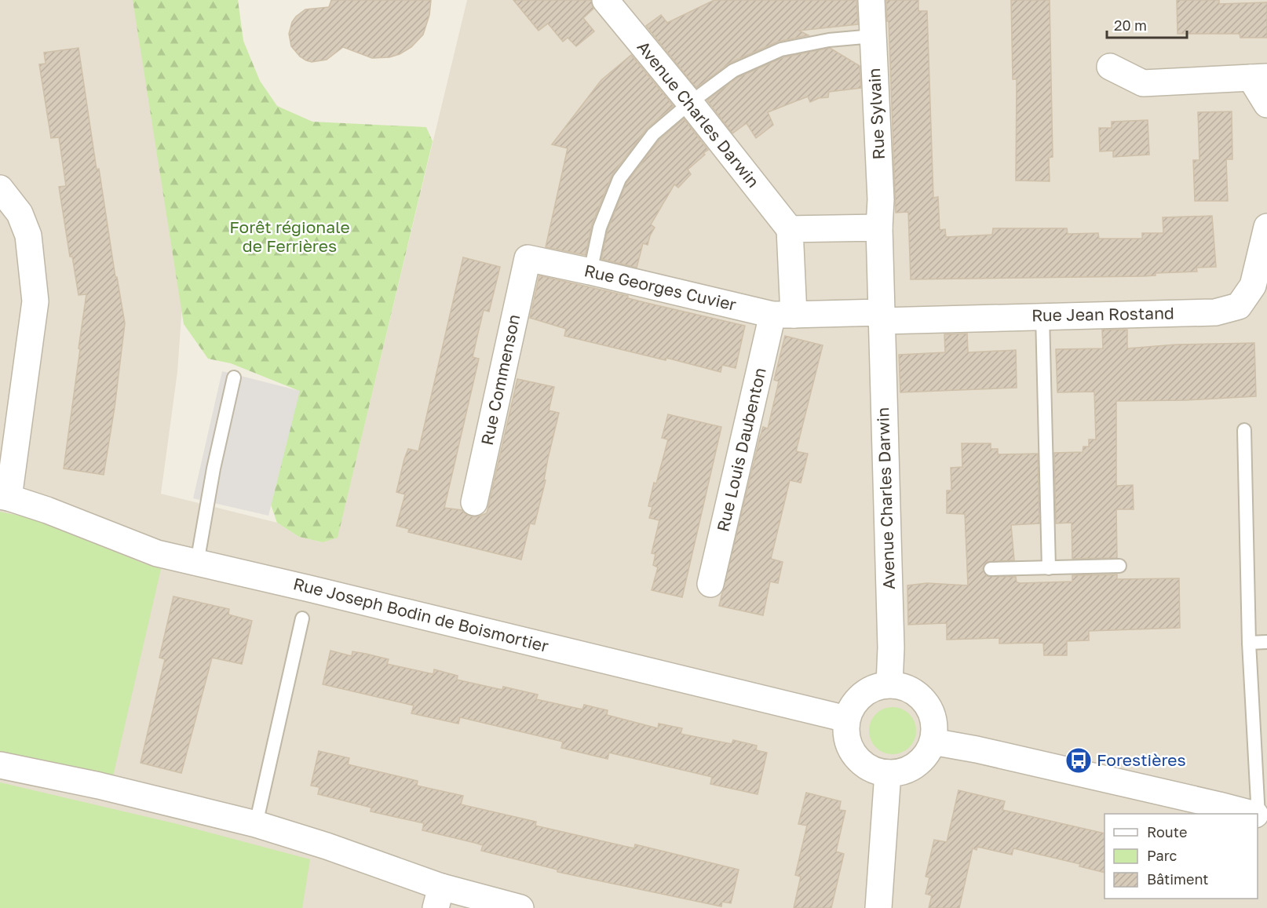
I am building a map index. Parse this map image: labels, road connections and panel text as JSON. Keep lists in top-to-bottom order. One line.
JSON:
{"streets":{"street":["Rue Sylvain","Avenue Charles Darwin","Rue Georges Cuvier","Rue Jean Rostand","Rue Commenson","Rue Louis Daubenton","Rue Joseph Bodin de Boismortier"]},"crossings":[["Rue Sylvain","Avenue Charles Darwin"],["Avenue Charles Darwin","Rue Jean Rostand"],["Avenue Charles Darwin","Rue Joseph Bodin de Boismortier"],["Rue Georges Cuvier","Rue Commenson"],["Rue Georges Cuvier","Rue Louis Daubenton"]],"parks":["Forêt régionale de Ferrières"],"places":{"bus stop":["Forestières"]},"legend":["Route","Parc","Bâtiment"],"scale_bar":"20 m"}
